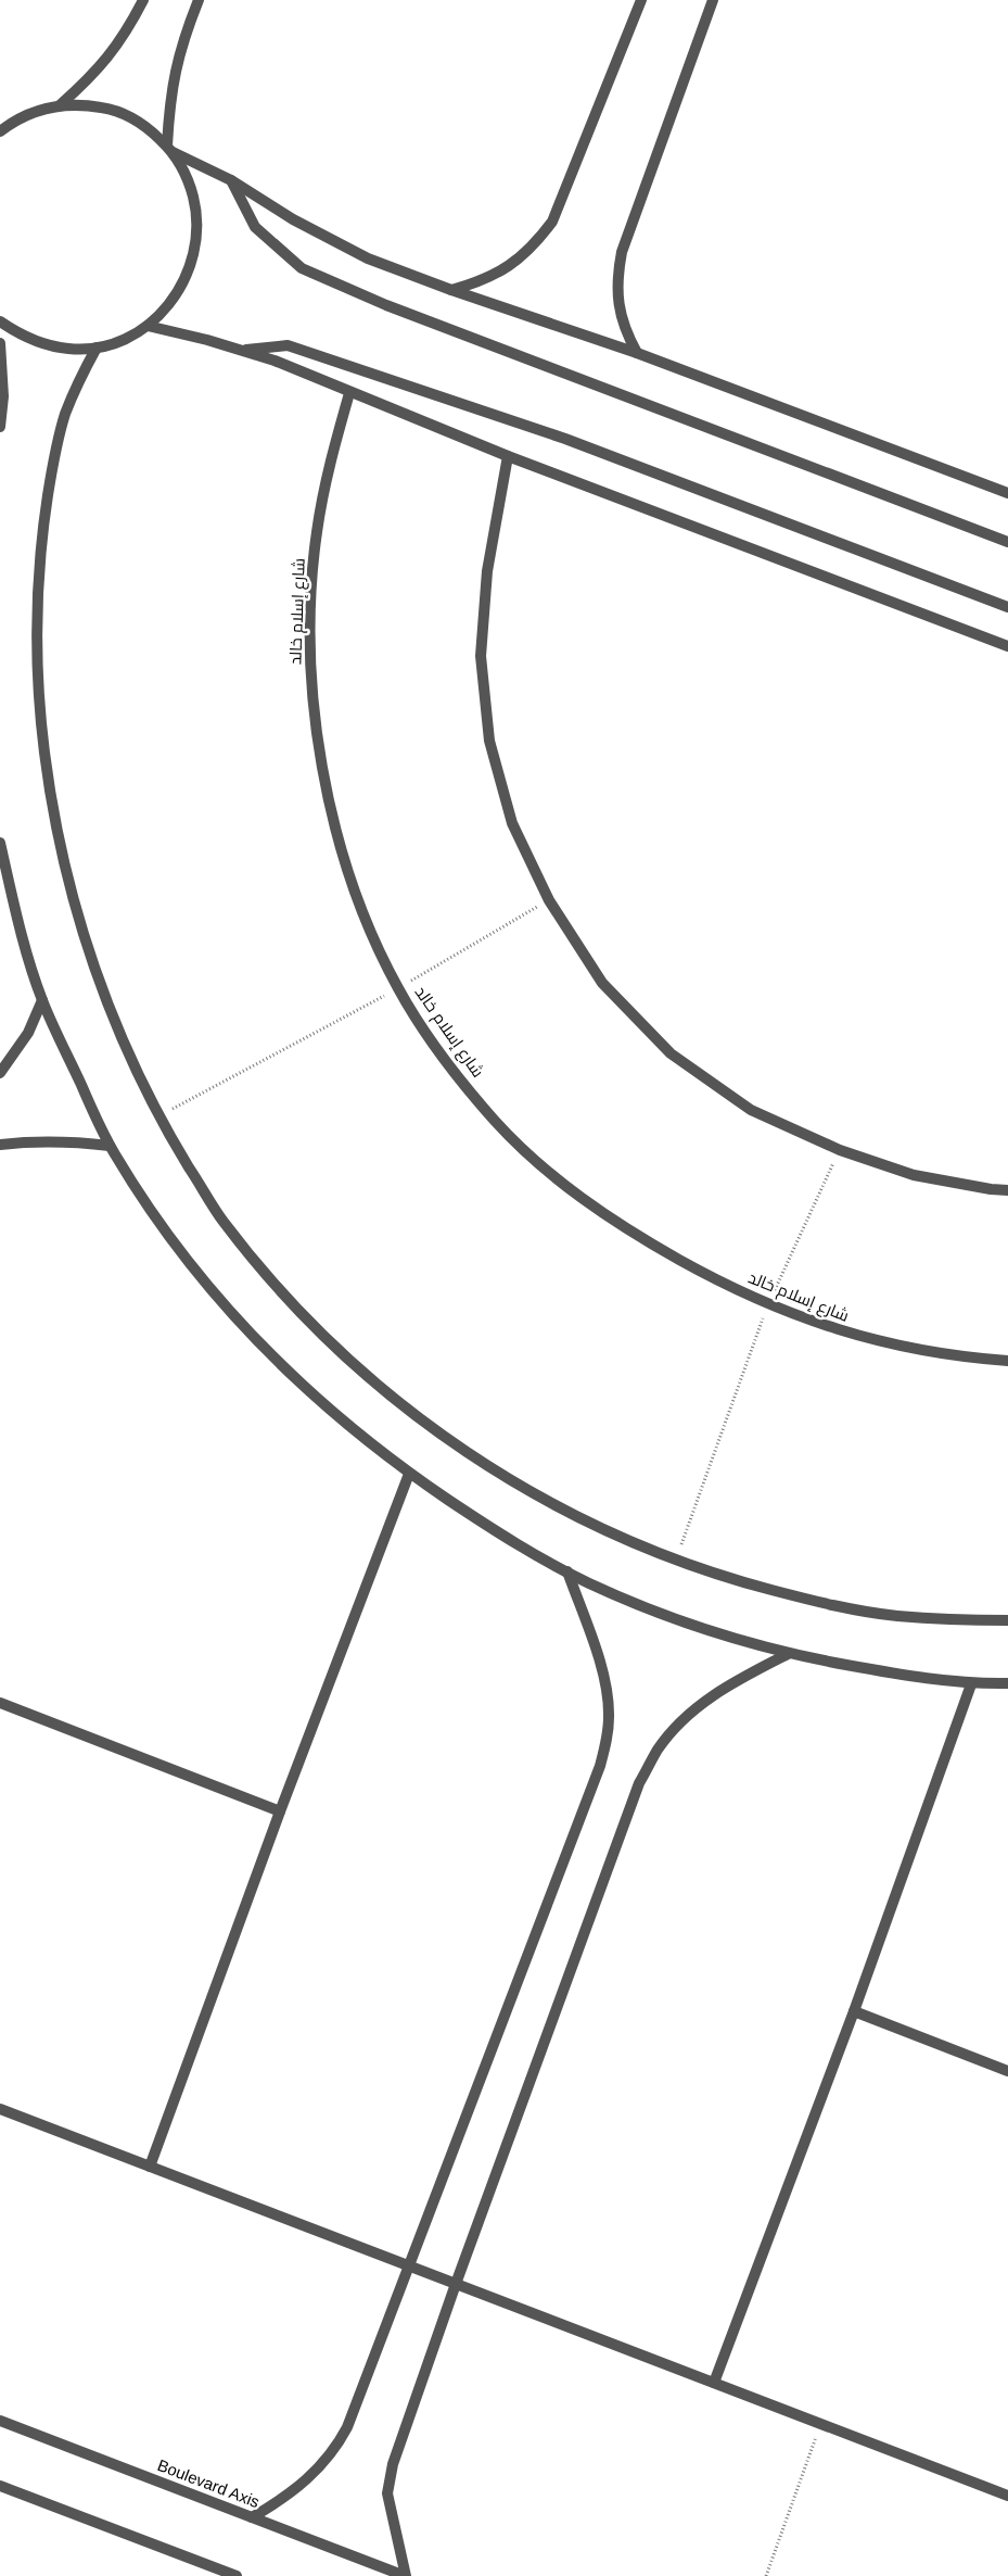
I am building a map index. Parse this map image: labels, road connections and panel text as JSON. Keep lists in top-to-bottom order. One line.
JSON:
{"streets":{"street":["شارع إسلام خالد","Boulevard Axis"]}}
